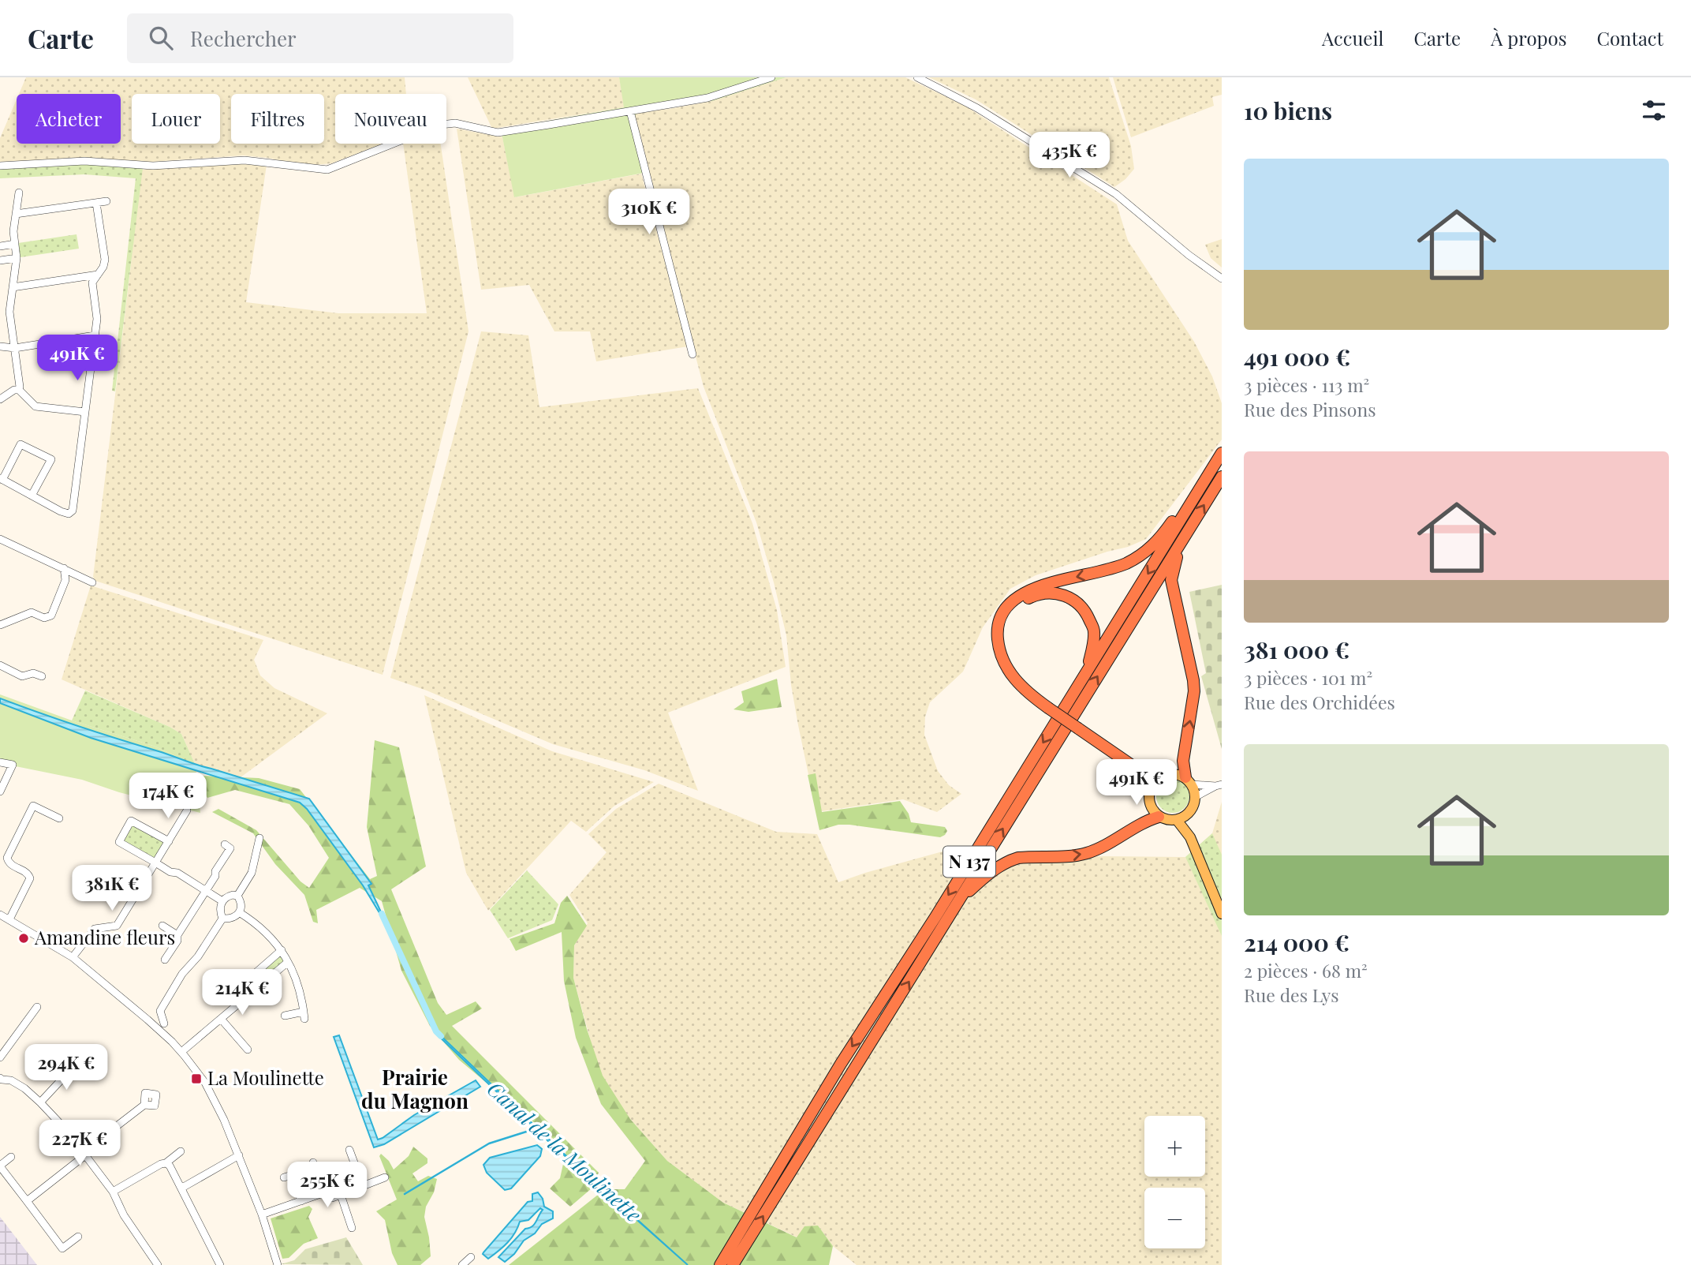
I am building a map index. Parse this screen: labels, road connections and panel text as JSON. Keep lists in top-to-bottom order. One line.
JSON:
{"streets":{"highway":["N 137"]},"districts":["Prairie du Magnon"],"water":["Canal de la Moulinette"],"places":{"other":["Amandine fleurs"],"transit":["La Moulinette"]},"page":{"header":"Carte","search":"Rechercher","nav":["Accueil","Carte","À propos","Contact"],"heading":"10 biens","chip":["Acheter","Louer","Filtres","Nouveau"],"price":["435K €","310K €","491K €","491K €","174K €","381K €","214K €","294K €","227K €","255K €"],"list":[{"name":"491 000 €","note":"3 pièces · 113 m² · Rue des Pinsons"},{"name":"381 000 €","note":"3 pièces · 101 m² · Rue des Orchidées"},{"name":"214 000 €","note":"2 pièces · 68 m² · Rue des Lys"}],"map_buttons":["+","−"]}}
